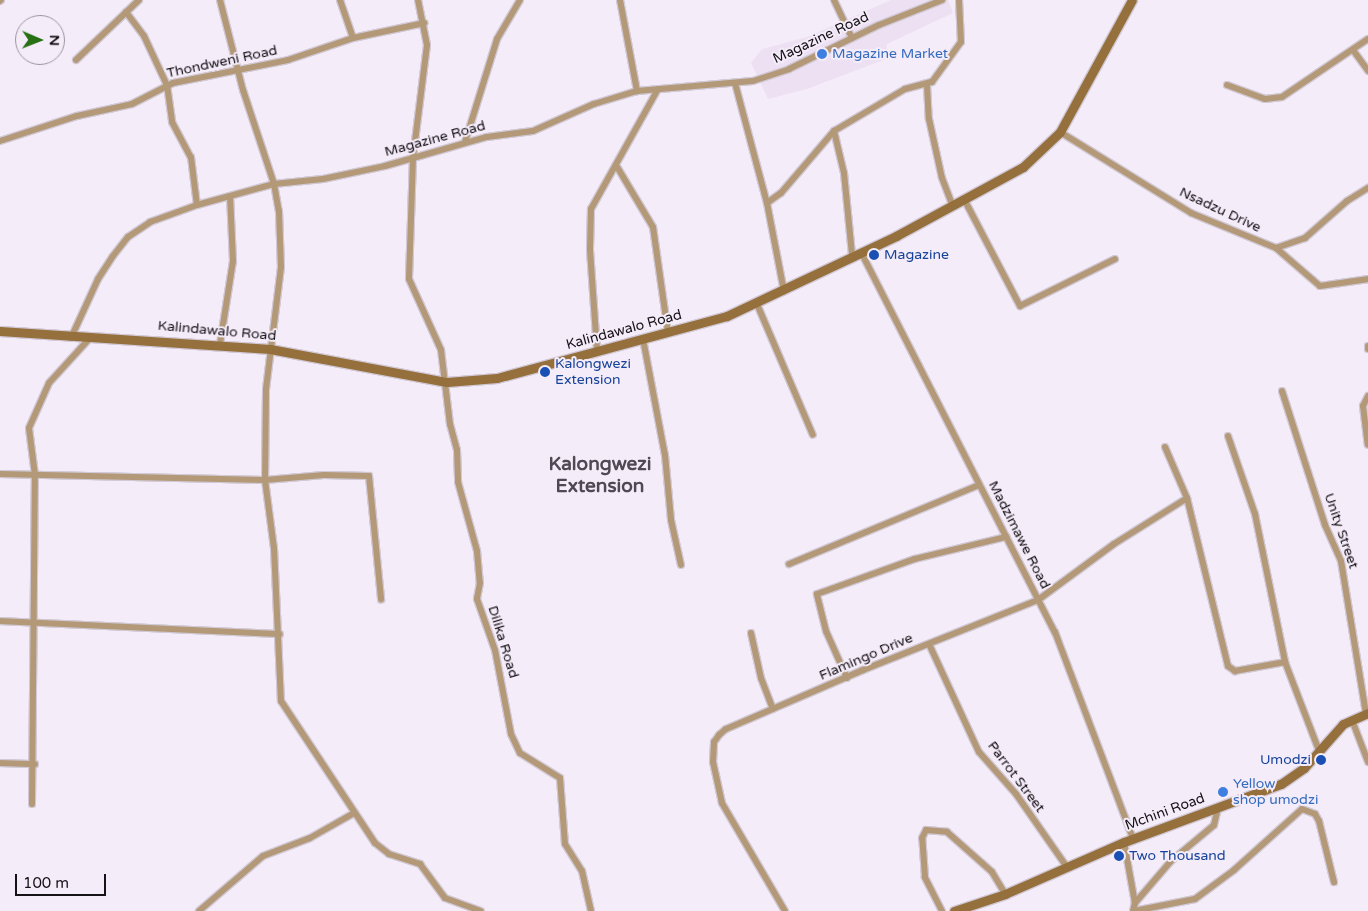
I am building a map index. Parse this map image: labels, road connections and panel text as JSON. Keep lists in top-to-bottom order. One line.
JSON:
{"streets":{"street":["Magazine Road","Thondweni Road","Nsadzu Drive","Kalindawalo Road","Unity Street","Madzimawe Road","Dilika Road","Flamingo Drive","Parrot Street","Mchini Road"]},"crossings":[["Magazine Road","Kalindawalo Road"],["Nsadzu Drive","Kalindawalo Road"],["Kalindawalo Road","Madzimawe Road"],["Kalindawalo Road","Dilika Road"],["Unity Street","Mchini Road"],["Madzimawe Road","Flamingo Drive"],["Madzimawe Road","Mchini Road"],["Flamingo Drive","Parrot Street"],["Parrot Street","Mchini Road"]],"districts":["Kalongwezi Extension"],"places":["Magazine Market","Magazine","Kalongwezi Extension","Umodzi","Yellow shop umodzi","Two Thousand"],"scale_bar":"100 m","north":"right"}
